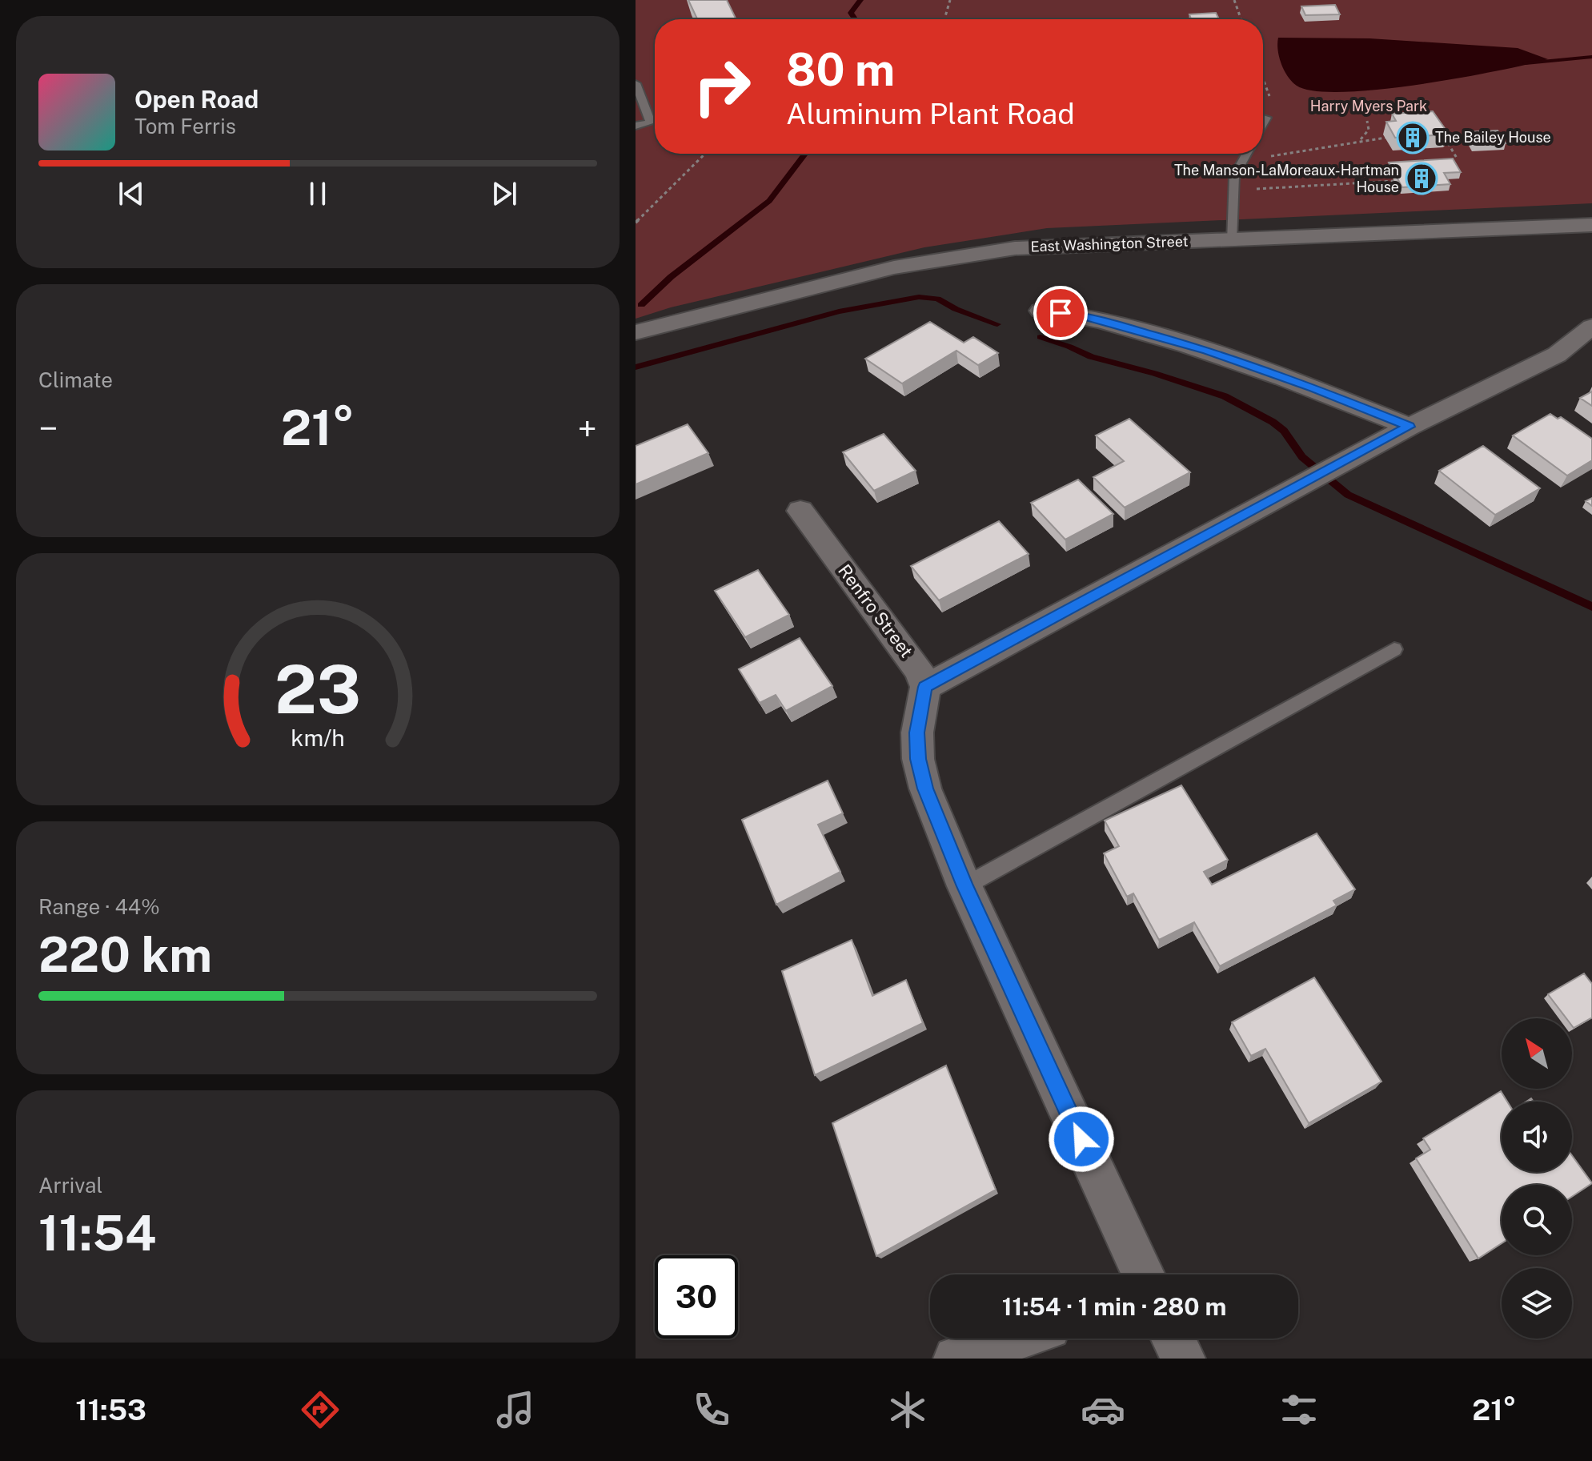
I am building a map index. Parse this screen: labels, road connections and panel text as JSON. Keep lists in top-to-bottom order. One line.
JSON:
{"streets":{"street":["East Washington Street","Renfro Street"]},"parks":["Harry Myers Park"],"places":{"building":["The Bailey House","The Manson-LaMoreaux-Hartman House"]},"north":"top left","page":{"turn":["80 m","Aluminum Plant Road"],"song":["Open Road","Tom Ferris"],"tile":["Climate",["Range · 44%","220 km"],["Arrival","11:54"]],"heat":["−","21°","+"],"limit":"30","trip":"11:54 · 1 min · 280 m","tabs":["11:53","21°"],"gauge":["23","km/h"]}}
